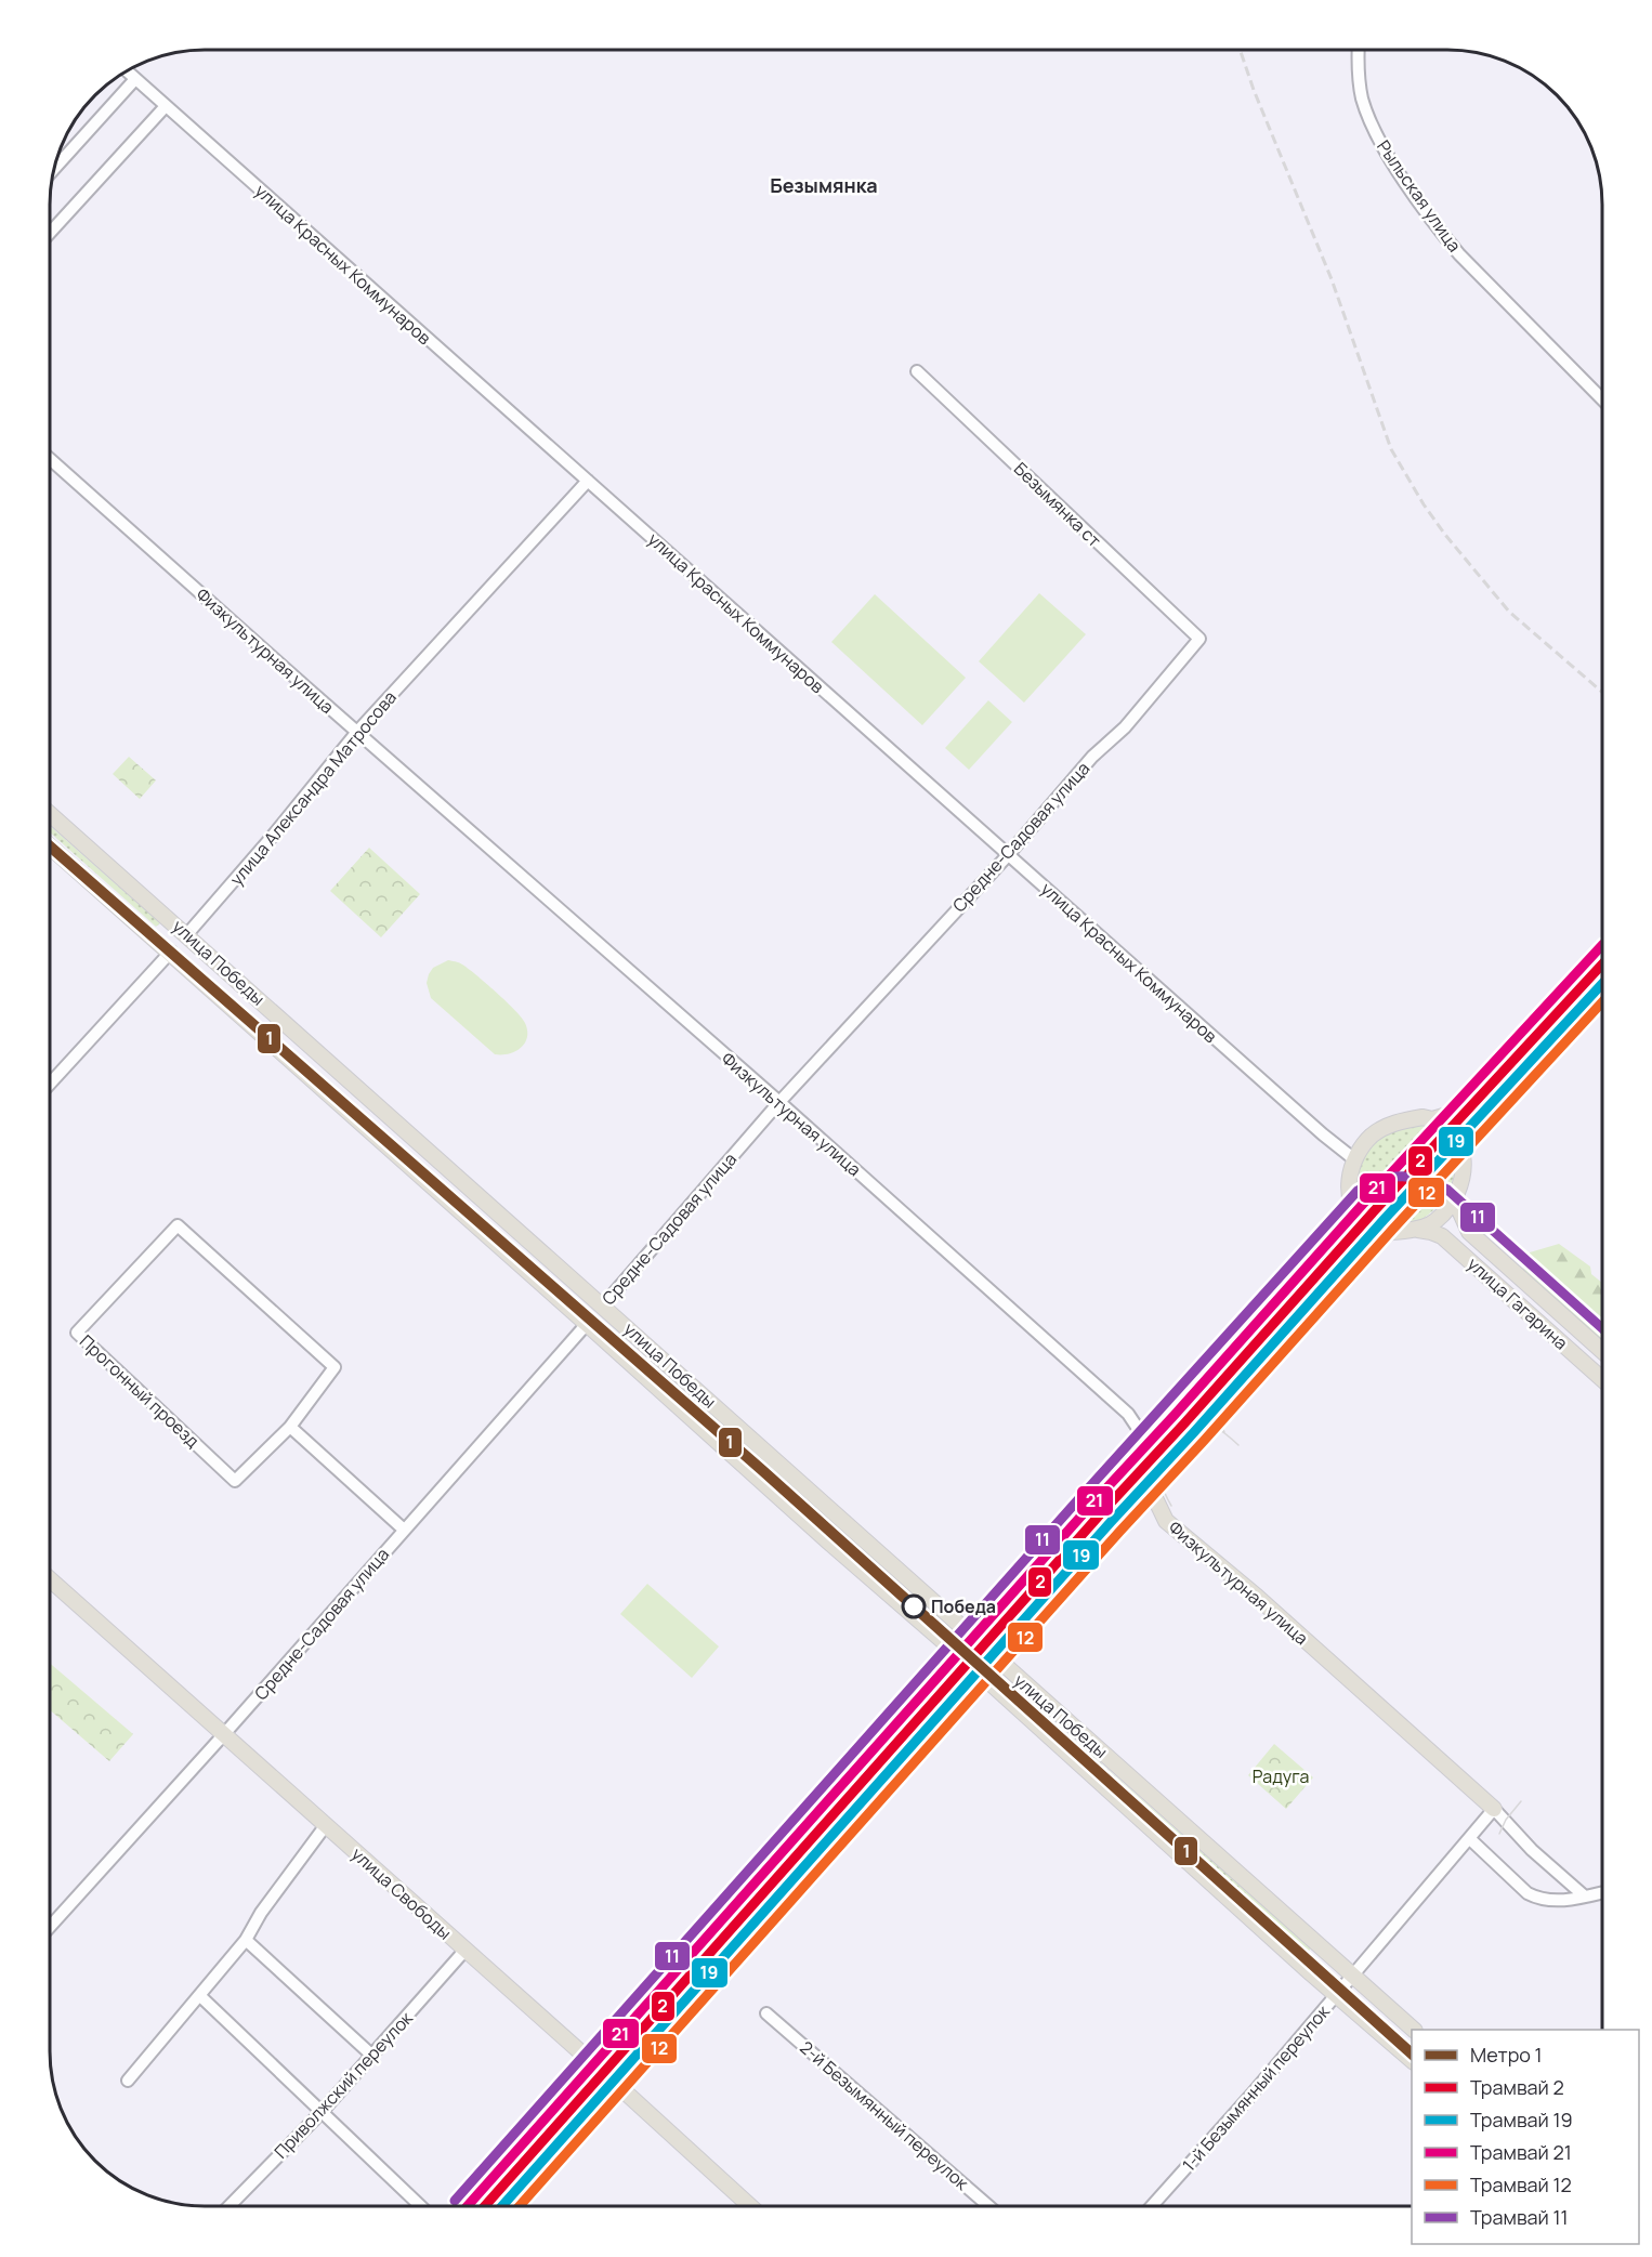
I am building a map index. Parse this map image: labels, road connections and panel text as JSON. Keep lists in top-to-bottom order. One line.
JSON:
{"streets":{"main road":["Физкультурная улица","улица Александра Матросова","Средне-Садовая улица","улица Победы","улица Гагарина","улица Свободы"],"street":["Рыльская улица","улица Красных Коммунаров","Безымянка ст","Прогонный проезд","Приволжский переулок","1-й Безымянный переулок","2-й Безымянный переулок"]},"crossings":[["улица Красных Коммунаров","улица Александра Матросова"],["улица Красных Коммунаров","Средне-Садовая улица"],["улица Красных Коммунаров","улица Гагарина"],["Безымянка ст","Средне-Садовая улица"],["Физкультурная улица","улица Александра Матросова"],["Физкультурная улица","Средне-Садовая улица"],["Физкультурная улица","1-й Безымянный переулок"],["улица Александра Матросова","улица Победы"],["Средне-Садовая улица","улица Победы"],["Средне-Садовая улица","улица Свободы"],["улица Победы","1-й Безымянный переулок"],["улица Свободы","Приволжский переулок"]],"districts":["Безымянка"],"parks":["Радyга"],"places":["Победа"],"lines":["metro line 1","tram line 21","tram line 2","tram line 19","tram line 12","tram line 11"],"legend":["Метро 1","Трамвай 2","Трамвай 19","Трамвай 21","Трамвай 12","Трамвай 11"]}
